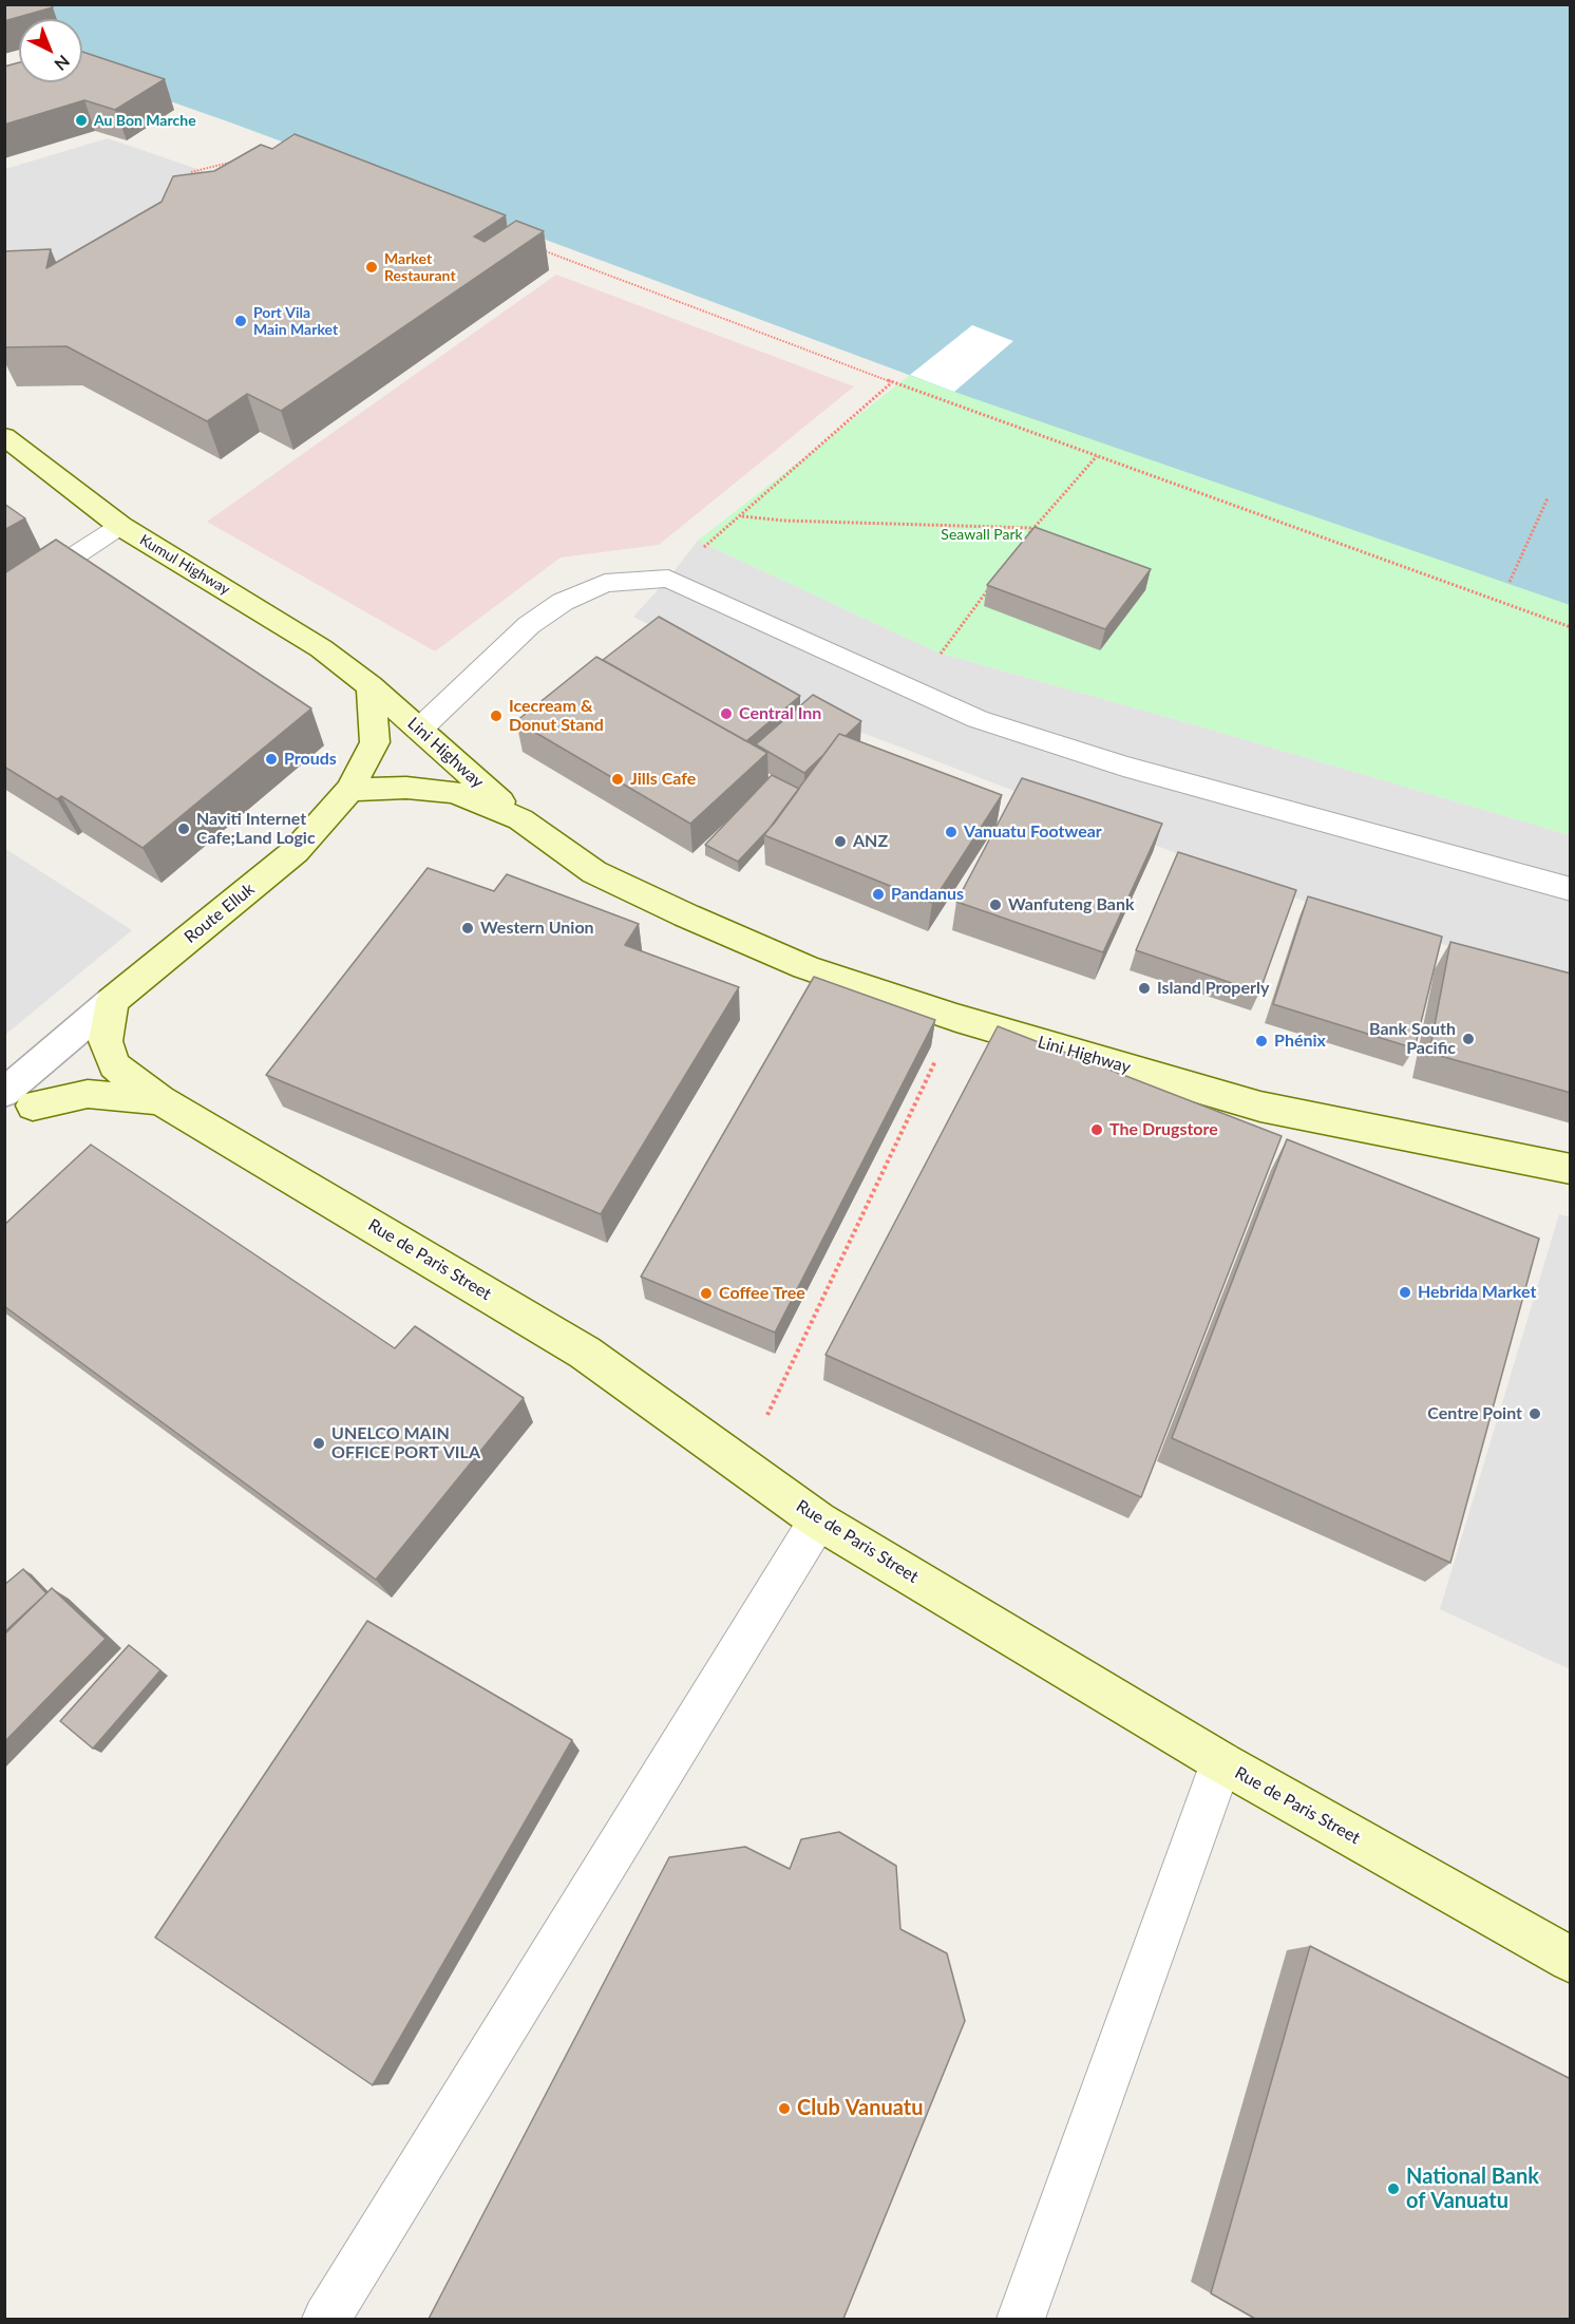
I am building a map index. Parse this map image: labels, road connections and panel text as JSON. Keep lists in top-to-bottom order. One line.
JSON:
{"streets":{"street":["Kumul Highway","Lini Highway","Route Elluk","Rue de Paris Street"]},"crossings":[["Kumul Highway","Lini Highway"],["Kumul Highway","Route Elluk"],["Lini Highway","Route Elluk"],["Route Elluk","Rue de Paris Street"]],"parks":["Seawall Park"],"places":["Au Bon Marche","Market Restaurant","Port Vila Main Market","Central Inn","Icecream & Donut Stand","Prouds","Jills Cafe","Naviti Internet Cafe;Land Logic","Vanuatu Footwear","ANZ","Pandanus","Wanfuteng Bank","Western Union","Island Properly","Bank South Pacific","Phénix","The Drugstore","Hebrida Market","Coffee Tree","Centre Point","UNELCO MAIN OFFICE PORT VILA","Club Vanuatu","National Bank of Vanuatu"],"north":"bottom right"}
